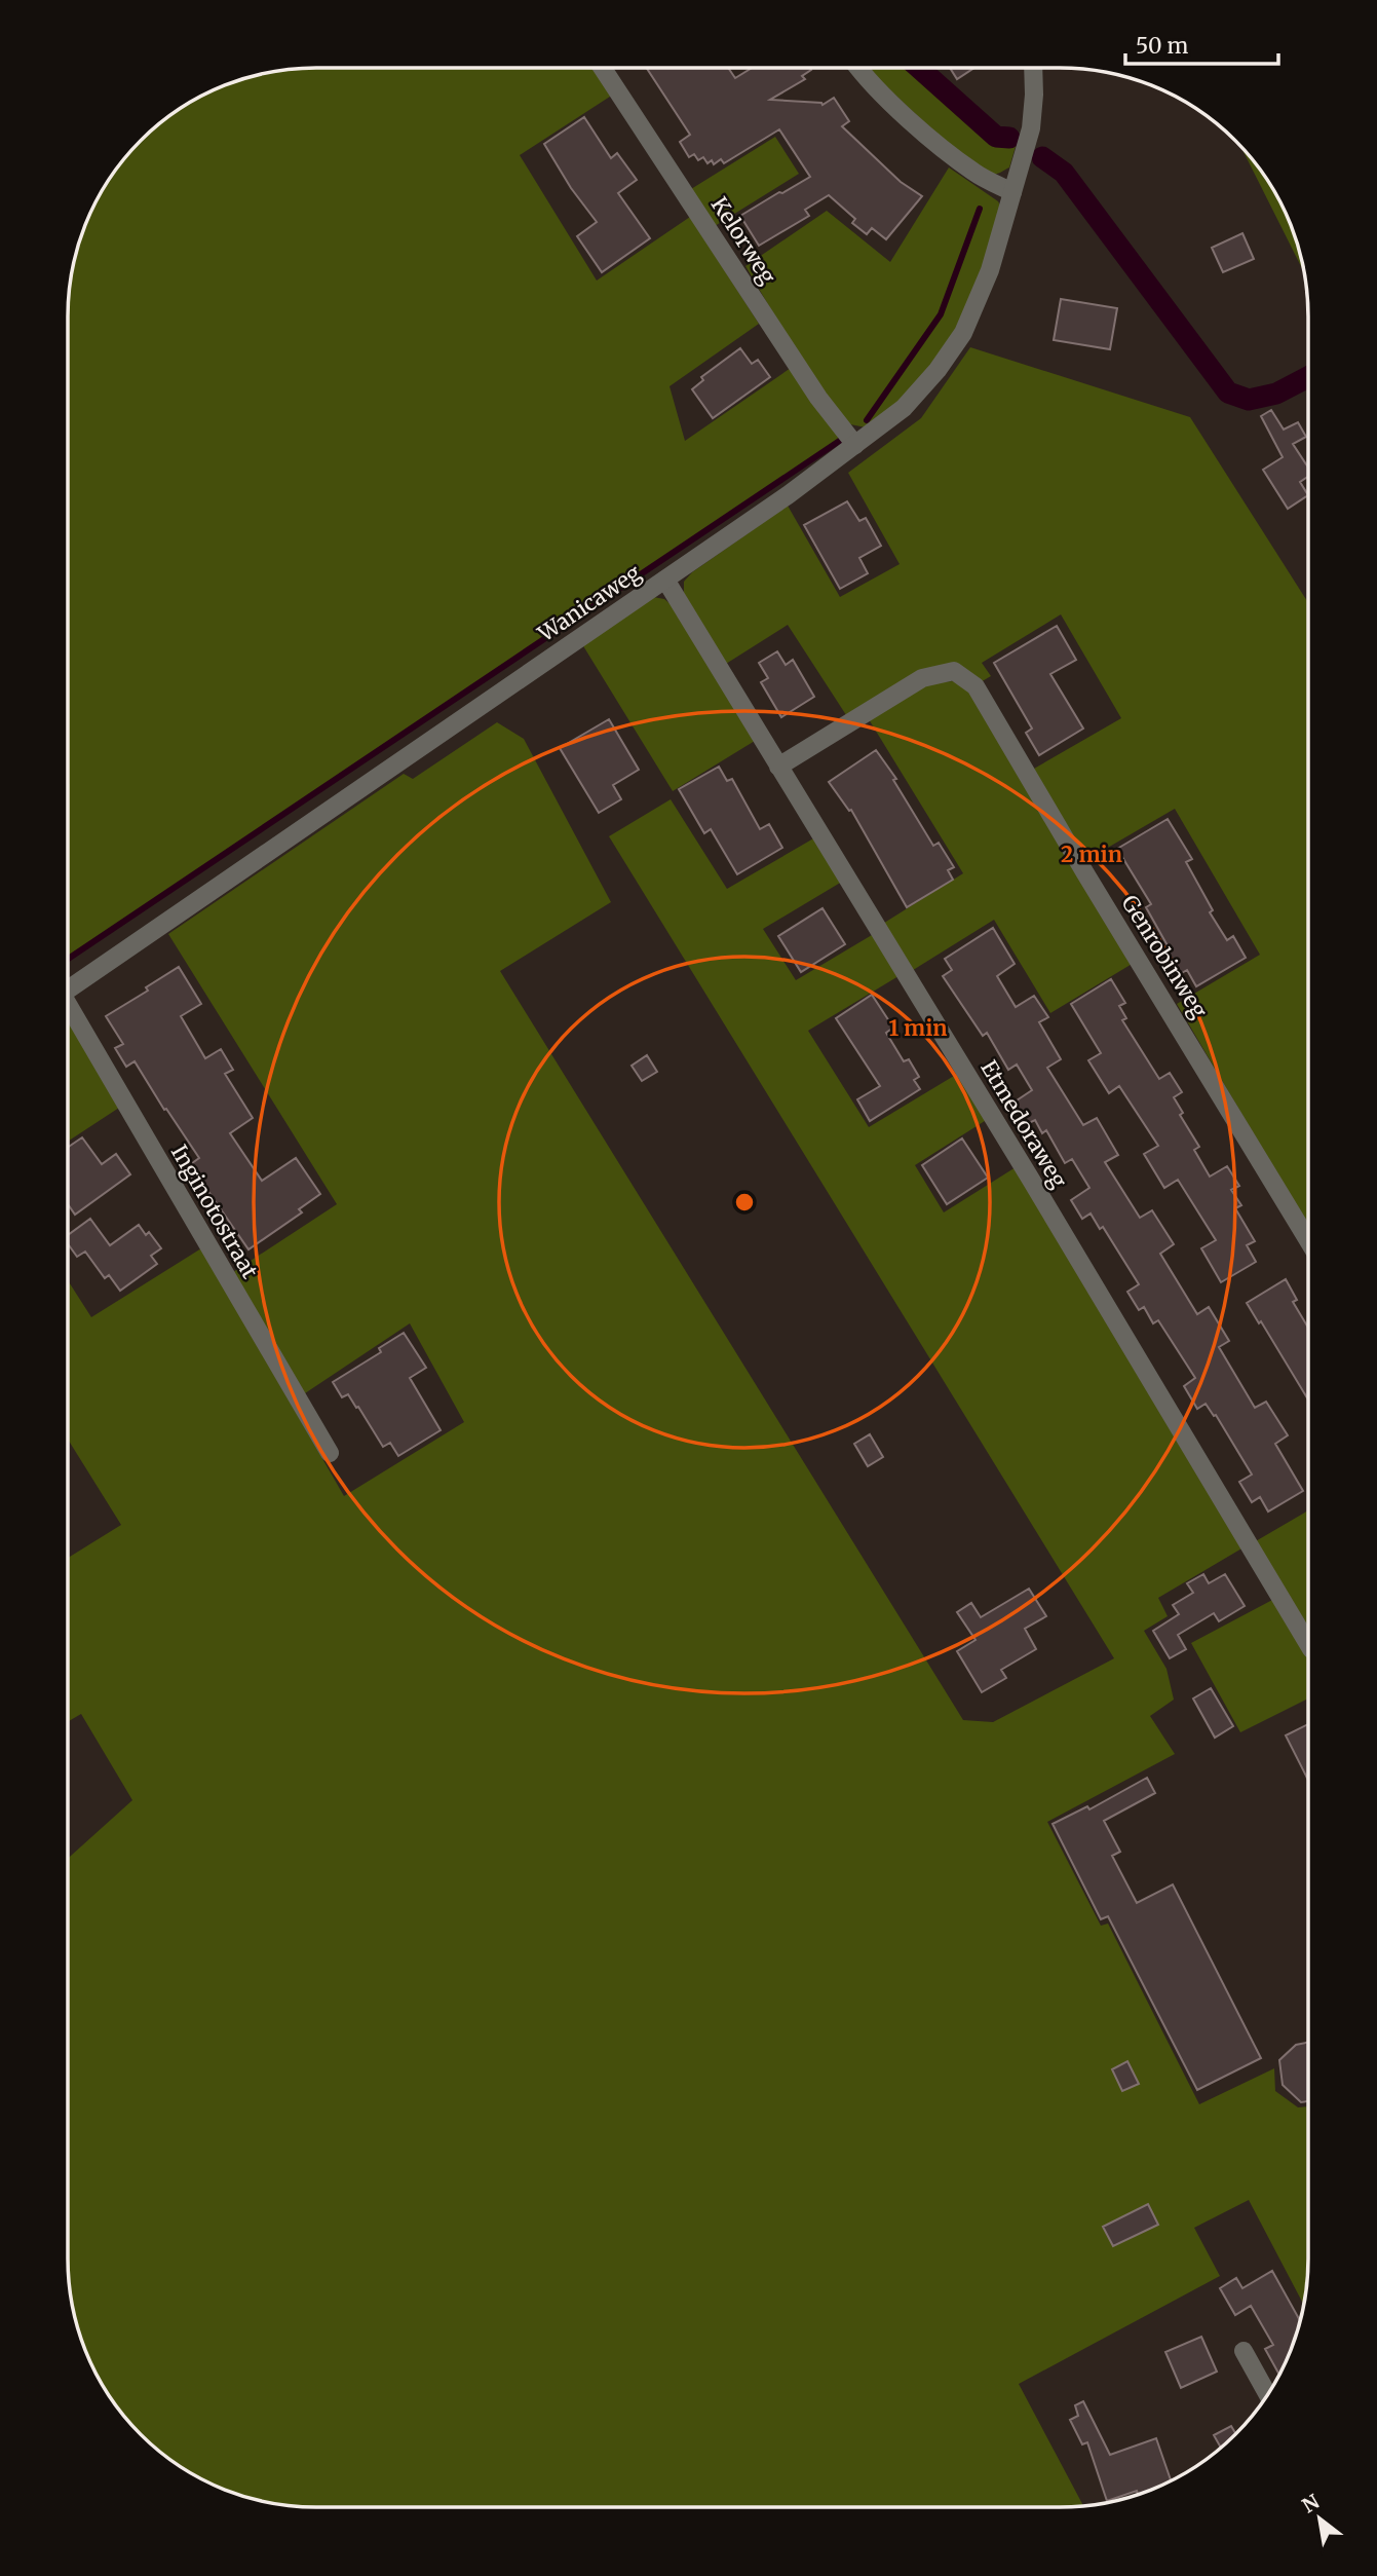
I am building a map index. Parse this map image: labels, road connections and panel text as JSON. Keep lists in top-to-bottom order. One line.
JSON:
{"streets":{"street":["Kelorweg","Wanicaweg","Genrobinweg","Etmedoraweg","Inginotostraat"]},"crossings":[["Kelorweg","Wanicaweg"],["Wanicaweg","Etmedoraweg"],["Genrobinweg","Etmedoraweg"]],"scale_bar":"50 m","north":"top left","rings":["2 min","1 min"]}
